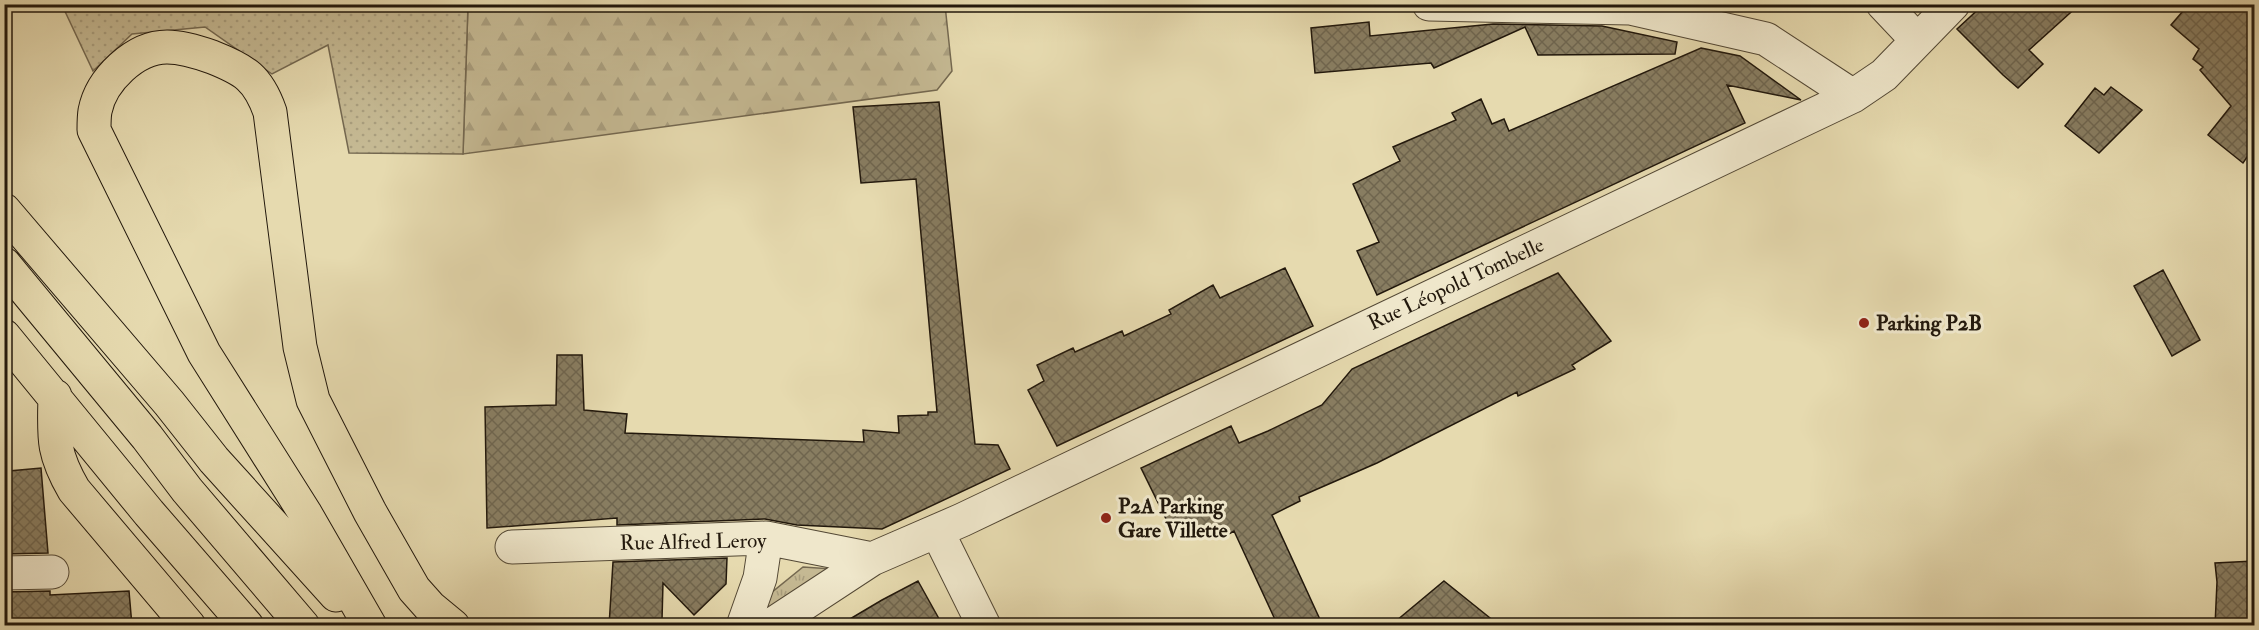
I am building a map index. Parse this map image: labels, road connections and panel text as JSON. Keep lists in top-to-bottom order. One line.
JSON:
{"streets":{"street":["Rue Léopold Tombelle","Rue Alfred Leroy"]},"crossings":[["Rue Léopold Tombelle","Rue Alfred Leroy"]],"places":["Parking P2B","P2A Parking Gare Villette"]}
